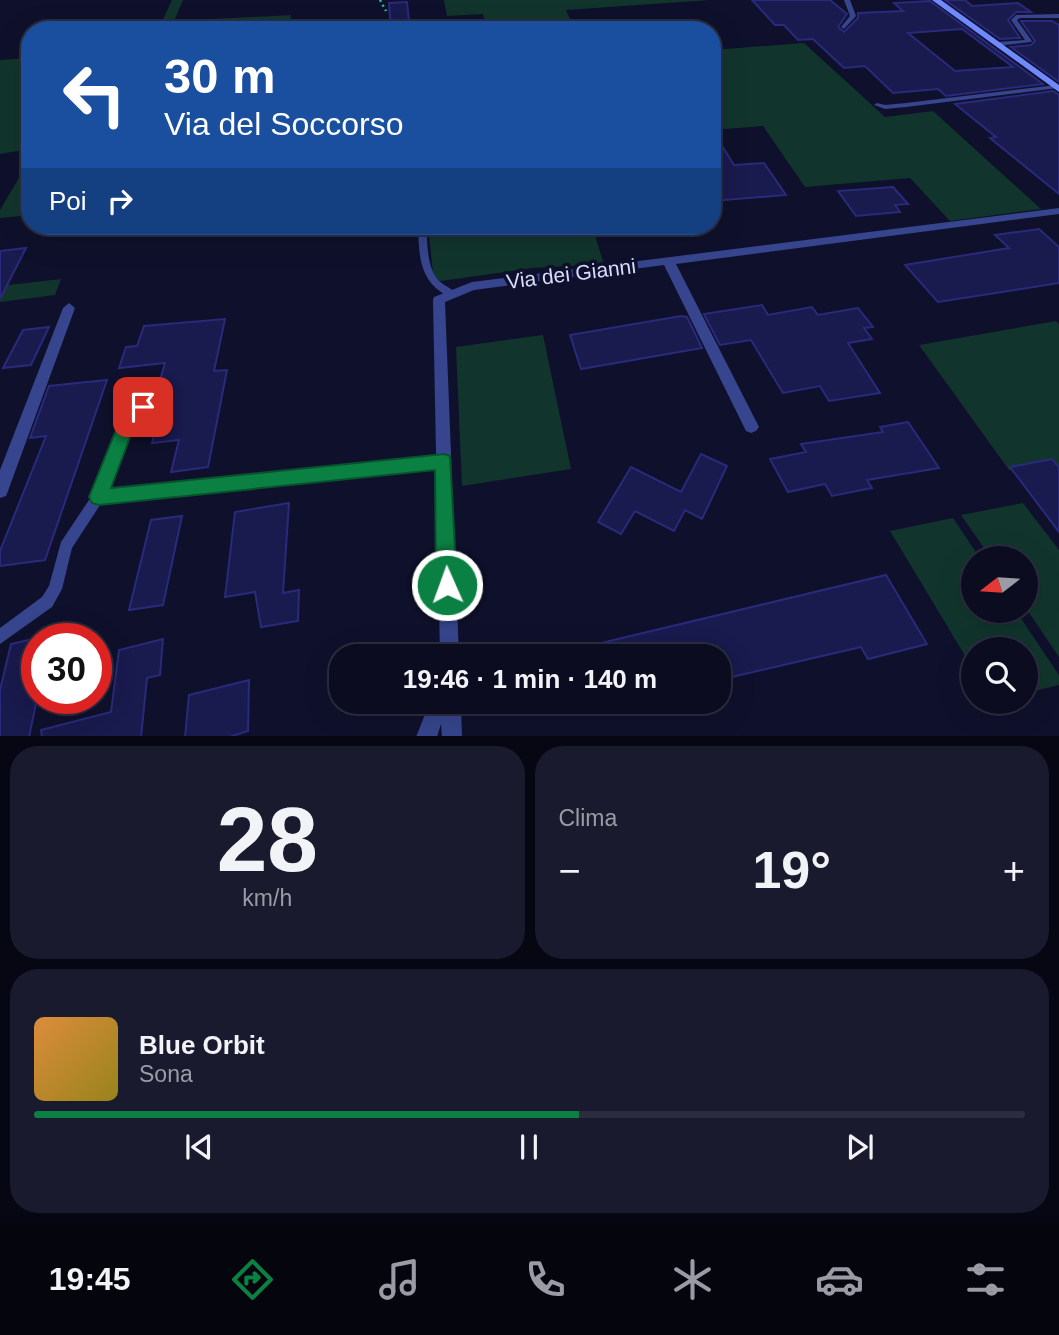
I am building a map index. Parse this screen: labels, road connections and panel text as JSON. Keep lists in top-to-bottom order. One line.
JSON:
{"streets":{"street":["Via dei Gianni"]},"north":"left","page":{"turn":["30 m","Via del Soccorso"],"then":"Poi","limit":"30","trip":"19:46 · 1 min · 140 m","tile":[["28","km/h"],"Clima"],"heat":["−","19°","+"],"song":["Blue Orbit","Sona"],"tabs":"19:45"}}
